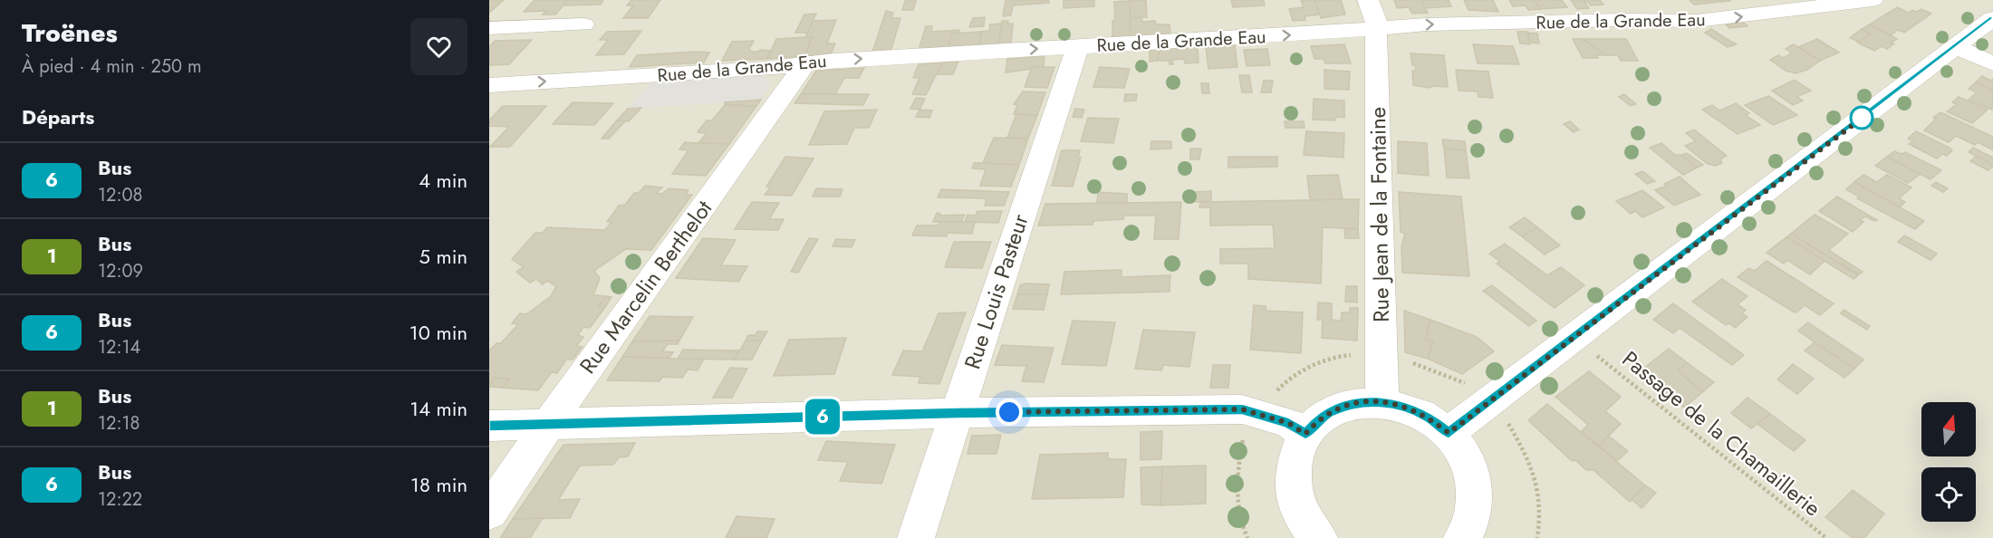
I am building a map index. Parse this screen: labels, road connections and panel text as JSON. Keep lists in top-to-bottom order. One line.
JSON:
{"streets":{"street":["Rue de la Grande Eau","Rue Jean de la Fontaine","Rue Marcelin Berthelot","Rue Louis Pasteur"],"path":["Passage de la Chamaillerie"]},"crossings":[["Rue de la Grande Eau","Rue Jean de la Fontaine"],["Rue de la Grande Eau","Rue Marcelin Berthelot"],["Rue de la Grande Eau","Rue Louis Pasteur"]],"one_way":["Rue de la Grande Eau"],"lines":["bus line 6"],"north":"top","page":{"heading":[["Troënes","À pied · 4 min · 250 m"],"Départs"],"on_map":"6","list":[{"mark":"6","name":"Bus","note":"12:08","value":"4 min"},{"mark":"1","name":"Bus","note":"12:09","value":"5 min"},{"mark":"6","name":"Bus","note":"12:14","value":"10 min"},{"mark":"1","name":"Bus","note":"12:18","value":"14 min"},{"mark":"6","name":"Bus","note":"12:22","value":"18 min"}]}}
